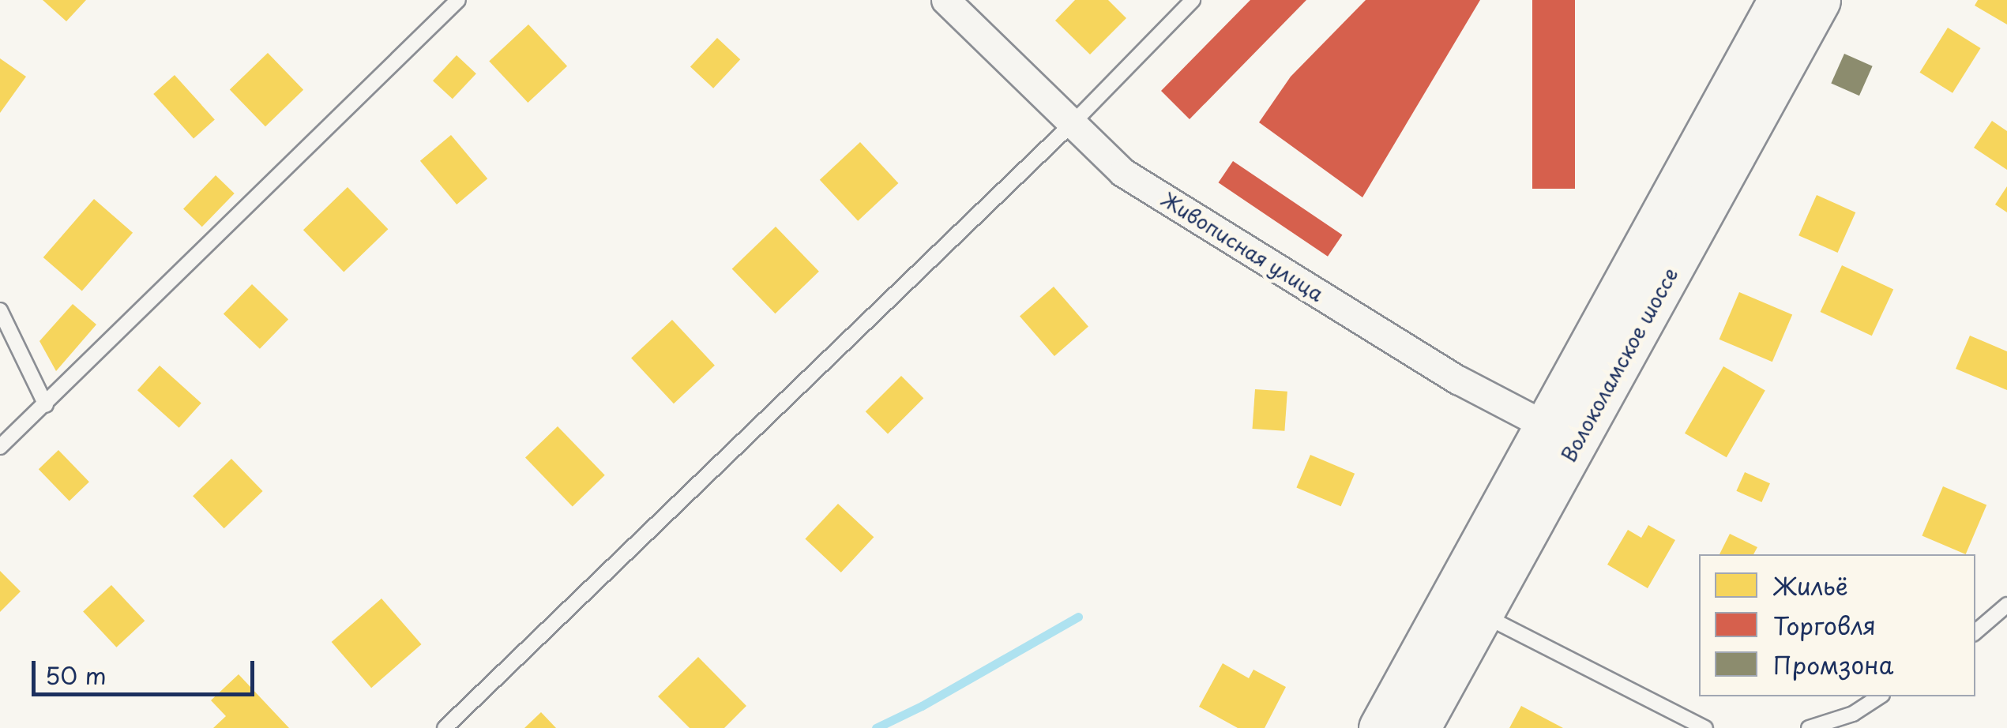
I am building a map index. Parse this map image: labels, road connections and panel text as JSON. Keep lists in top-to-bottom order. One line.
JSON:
{"streets":{"main road":["Волоколамское шоссе"],"street":["Живописная улица"]},"crossings":[["Живописная улица","Волоколамское шоссе"]],"legend":["Жильё","Торговля","Промзона"],"scale_bar":"50 m"}
